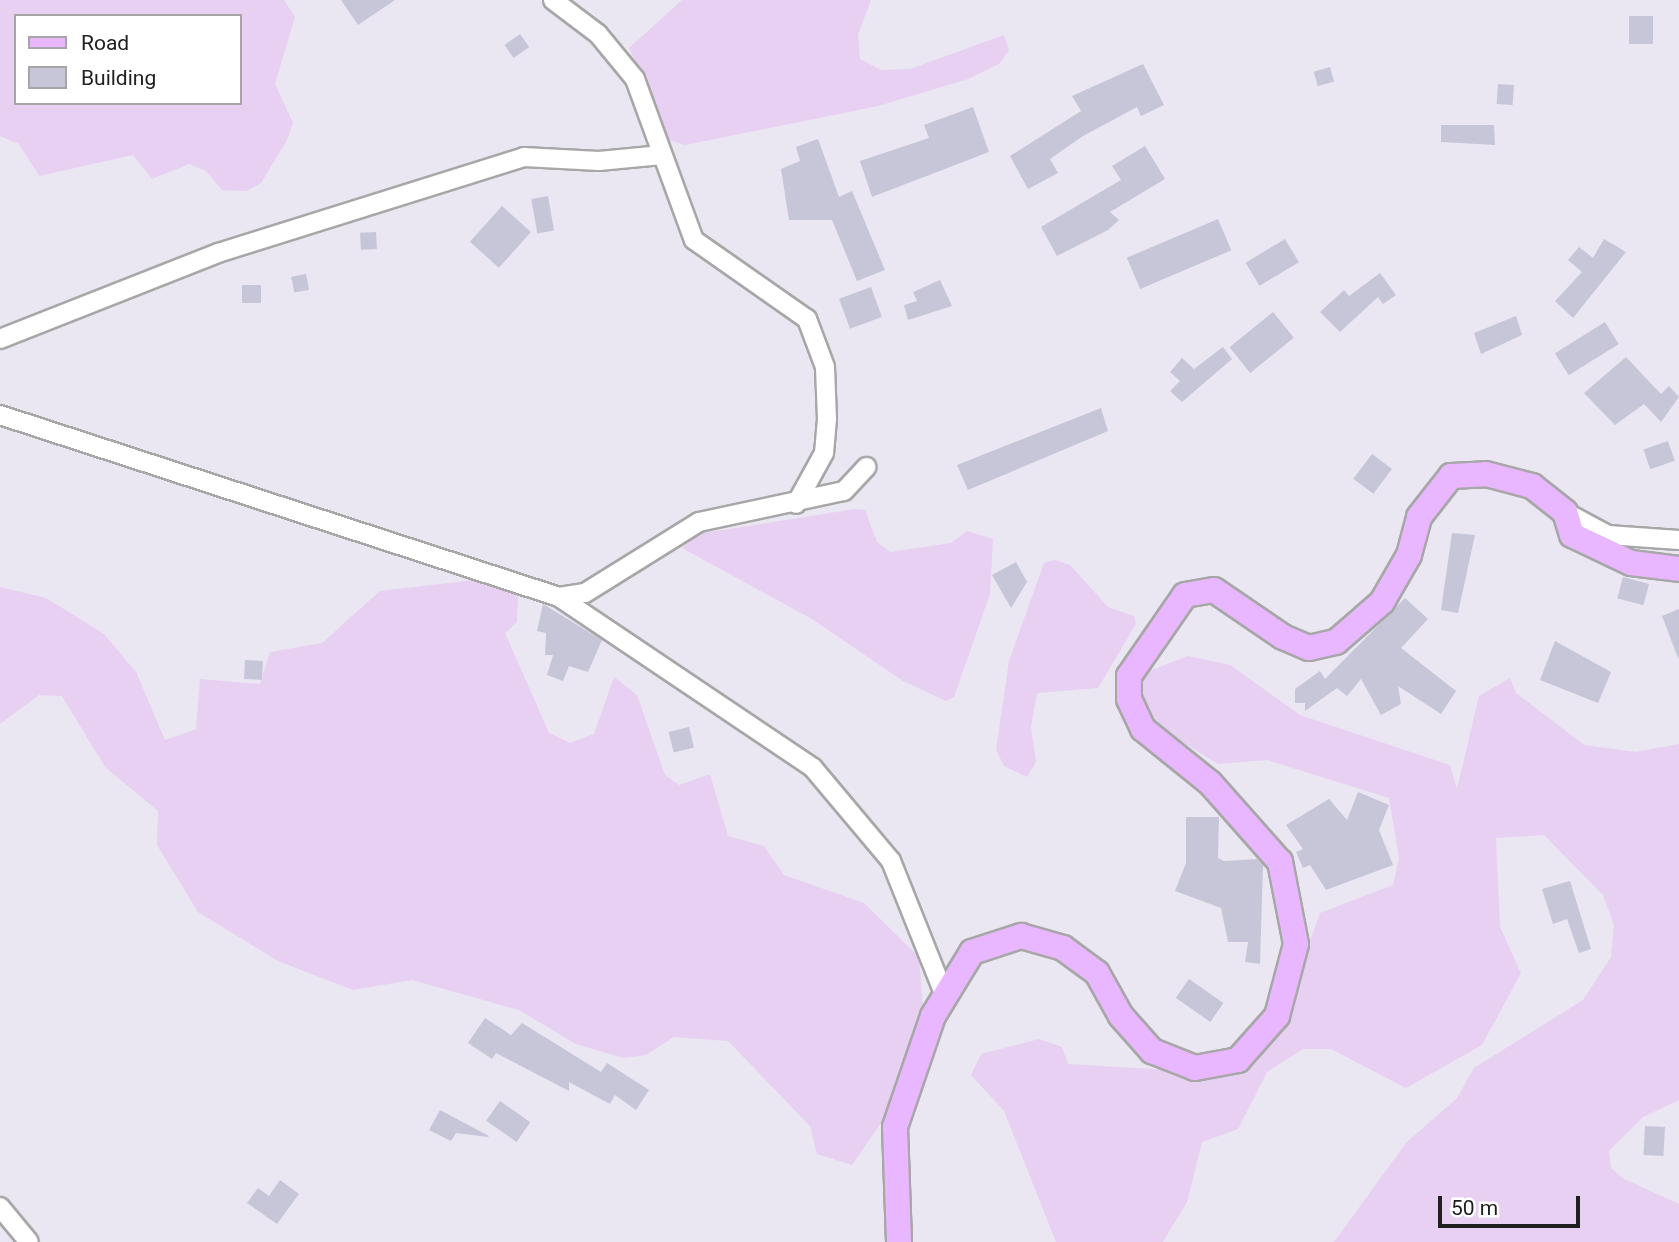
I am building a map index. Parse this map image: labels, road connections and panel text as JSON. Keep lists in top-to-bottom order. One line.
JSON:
{"legend":["Road","Building"],"scale_bar":"50 m"}
